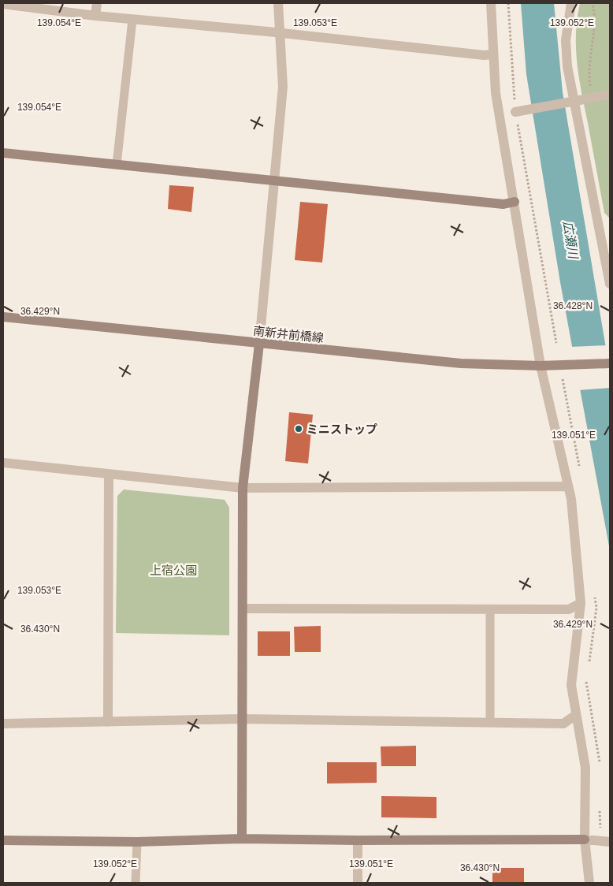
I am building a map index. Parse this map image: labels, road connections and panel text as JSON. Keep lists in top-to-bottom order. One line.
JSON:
{"streets":{"street":["南新井前橋線"]},"water":["広瀬川"],"parks":["上宿公園"],"places":["ミニストップ"],"coordinates":["139.054°E","139.053°E","139.052°E","36.428°N","36.429°N","139.051°E","36.430°N"]}
